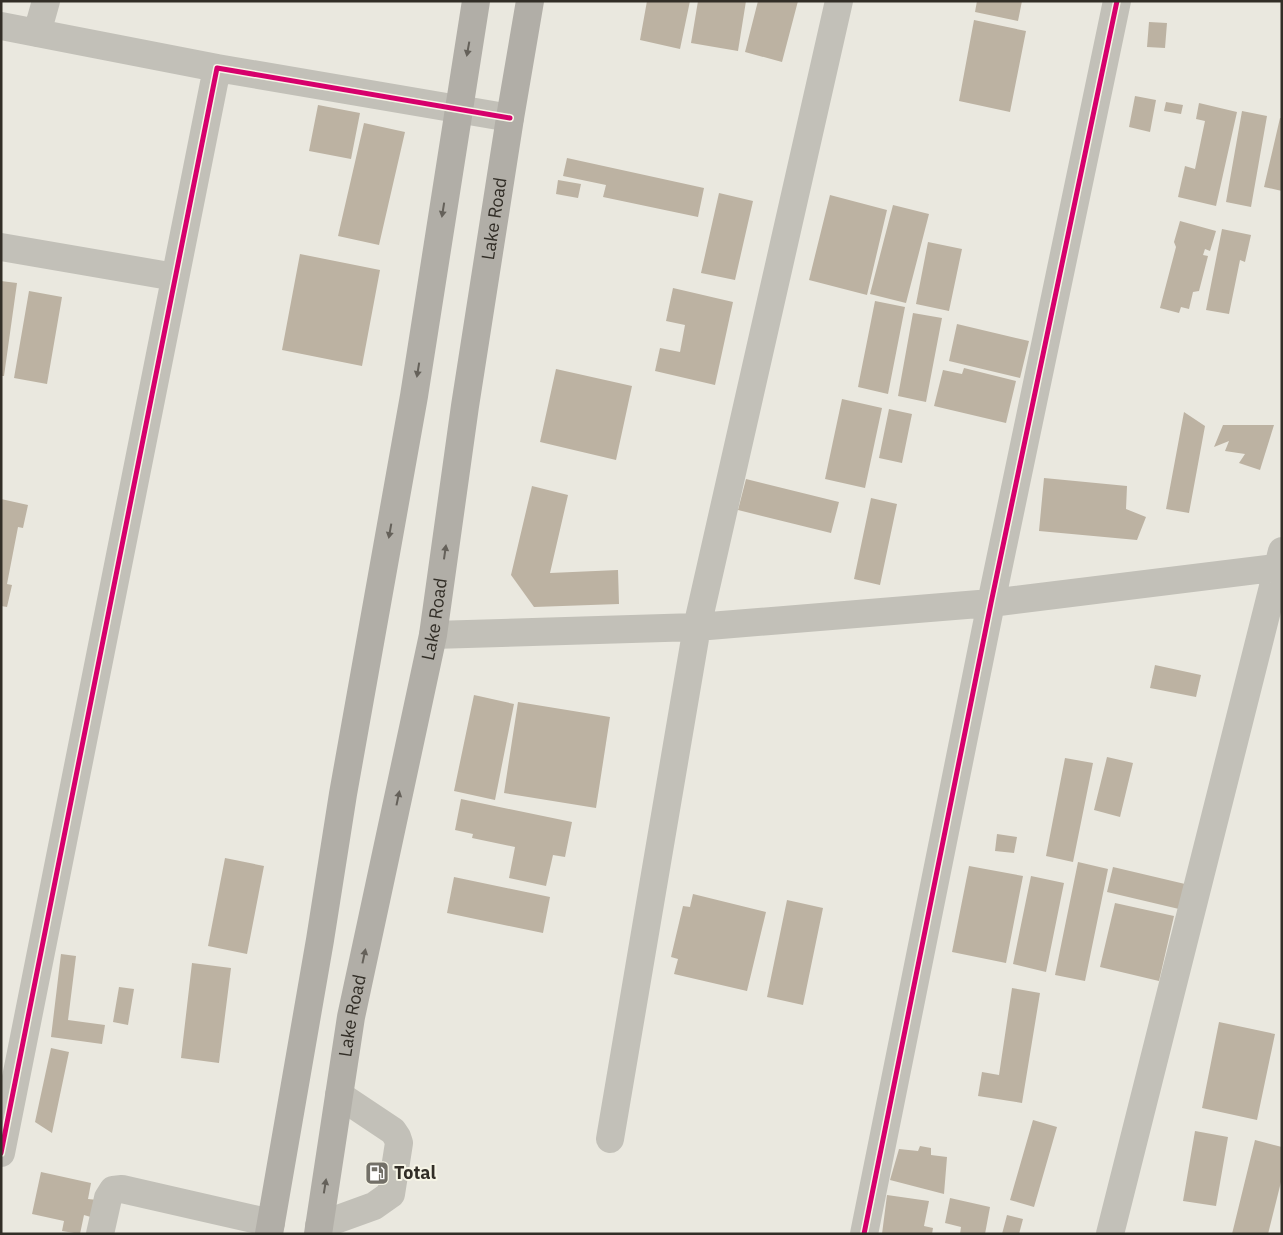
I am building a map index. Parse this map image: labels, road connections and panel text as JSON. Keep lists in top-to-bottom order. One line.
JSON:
{"streets":{"main road":["Lake Road"]},"places":{"fuel station":["Total"]}}
